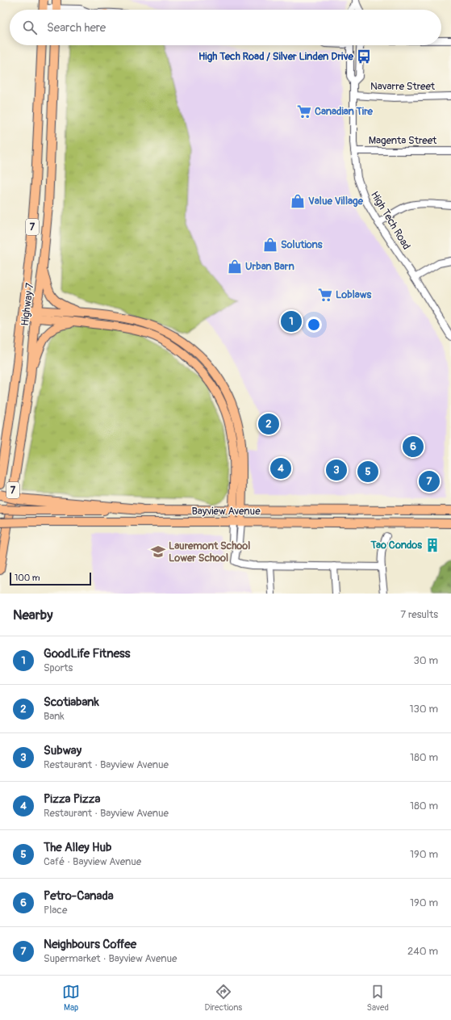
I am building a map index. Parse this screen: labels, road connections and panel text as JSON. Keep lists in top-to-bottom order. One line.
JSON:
{"streets":{"main road":["7","Highway 7","Bayview Avenue"],"street":["Navarre Street","Magenta Street","High Tech Road"]},"crossings":[["Navarre Street","High Tech Road"],["Magenta Street","High Tech Road"]],"places":{"bus stop":["High Tech Road / Silver Linden Drive"],"supermarket":["Canadian Tire","Loblaws"],"shop":["Value Village","Solutions","Urban Barn"],"building":["Tao Condos"],"school or university":["Lauremont School Lower School"]},"scale_bar":"100 m","page":{"search":"Search here","pins":["1","2","6","4","3","5","7"],"scale":"100 m","heading":["Nearby","7 results"],"list":[{"mark":"1","name":"GoodLife Fitness","note":"Sports","value":"30 m"},{"mark":"2","name":"Scotiabank","note":"Bank","value":"130 m"},{"mark":"3","name":"Subway","note":"Restaurant · Bayview Avenue","value":"180 m"},{"mark":"4","name":"Pizza Pizza","note":"Restaurant · Bayview Avenue","value":"180 m"},{"mark":"5","name":"The Alley Hub","note":"Café · Bayview Avenue","value":"190 m"},{"mark":"6","name":"Petro-Canada","note":"Place","value":"190 m"},{"mark":"7","name":"Neighbours Coffee","note":"Supermarket · Bayview Avenue","value":"240 m"}],"nav":["Map","Directions","Saved"]}}
